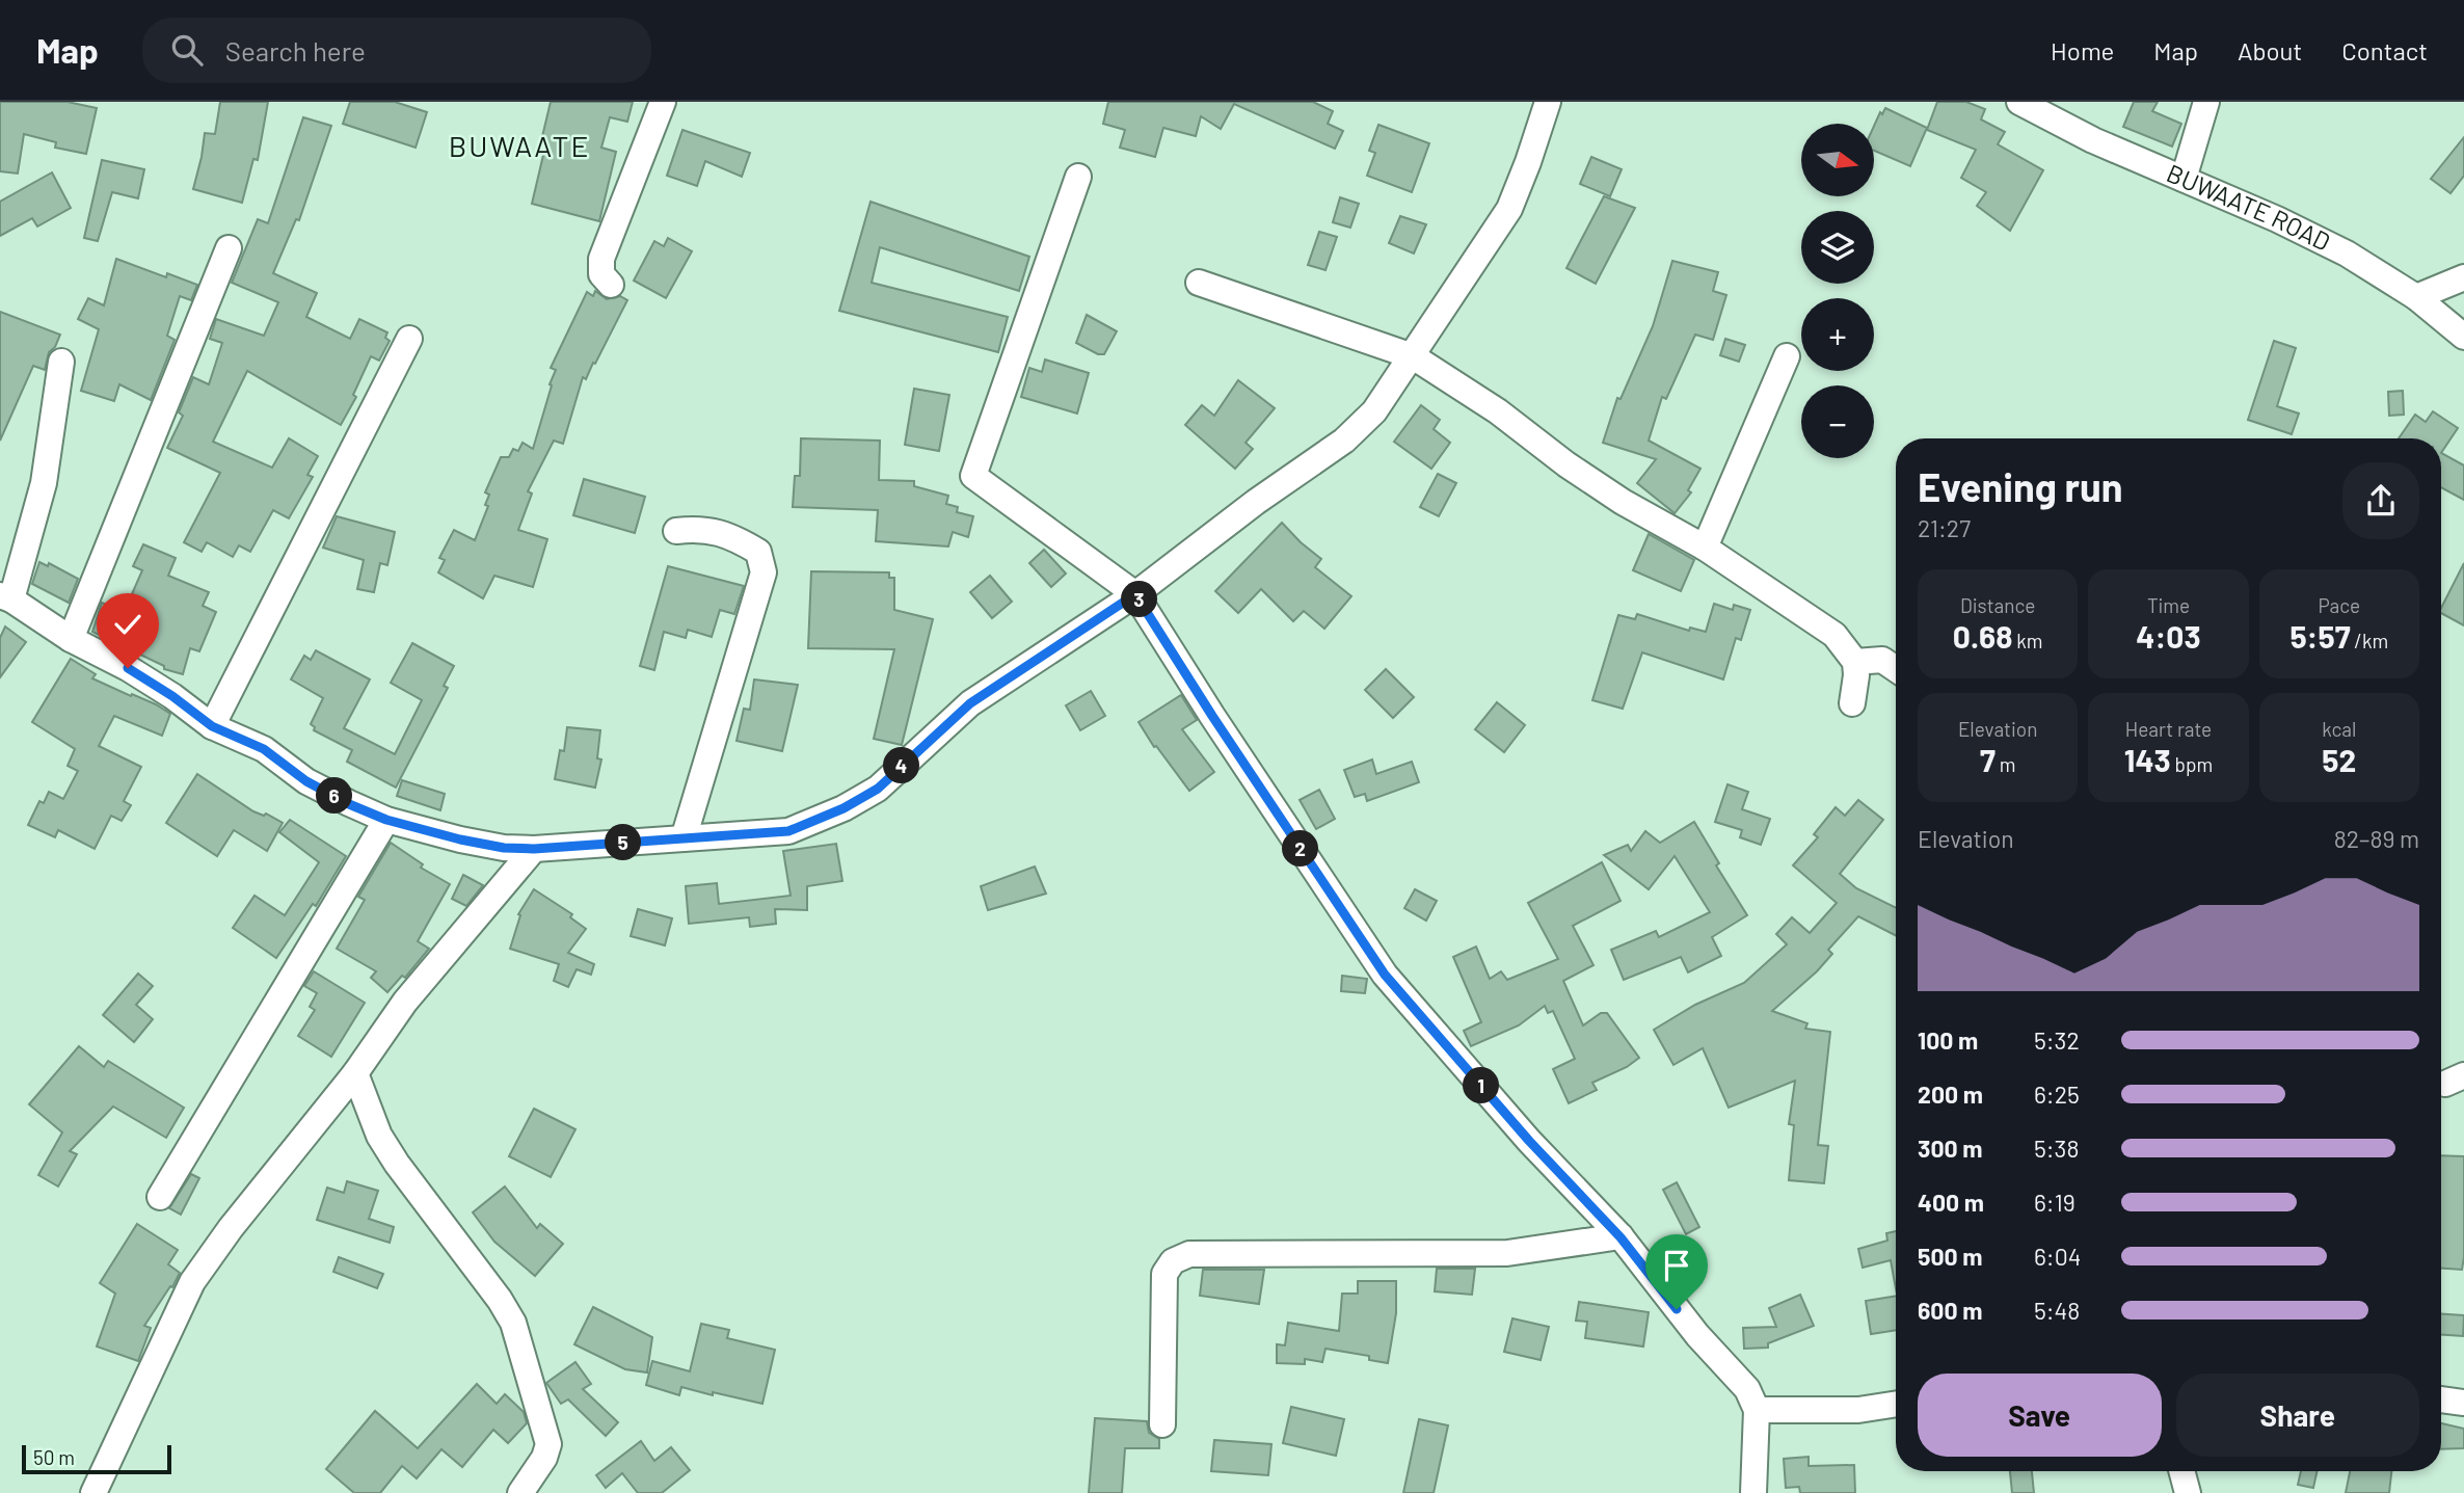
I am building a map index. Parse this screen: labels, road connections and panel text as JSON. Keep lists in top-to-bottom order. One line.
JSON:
{"streets":{"street":["BUWAATE ROAD"]},"districts":["BUWAATE"],"scale_bar":"50 m","north":"right","page":{"header":"Map","search":"Search here","nav":["Home","Map","About","Contact"],"map_buttons":["+","−"],"heading":["Evening run","21:27"],"stats":[["Distance","0.68 km"],["Time","4:03"],["Pace","5:57 /km"],["Elevation","7 m"],["Heart rate","143 bpm"],["kcal","52"]],"pins":["3","4","6","5","2","1"],"chart":["Elevation","82–89 m"],"list":[{"name":"100 m","note":"5:32"},{"name":"200 m","note":"6:25"},{"name":"300 m","note":"5:38"},{"name":"400 m","note":"6:19"},{"name":"500 m","note":"6:04"},{"name":"600 m","note":"5:48"}],"buttons":["Save","Share"],"scale":"50 m"}}
